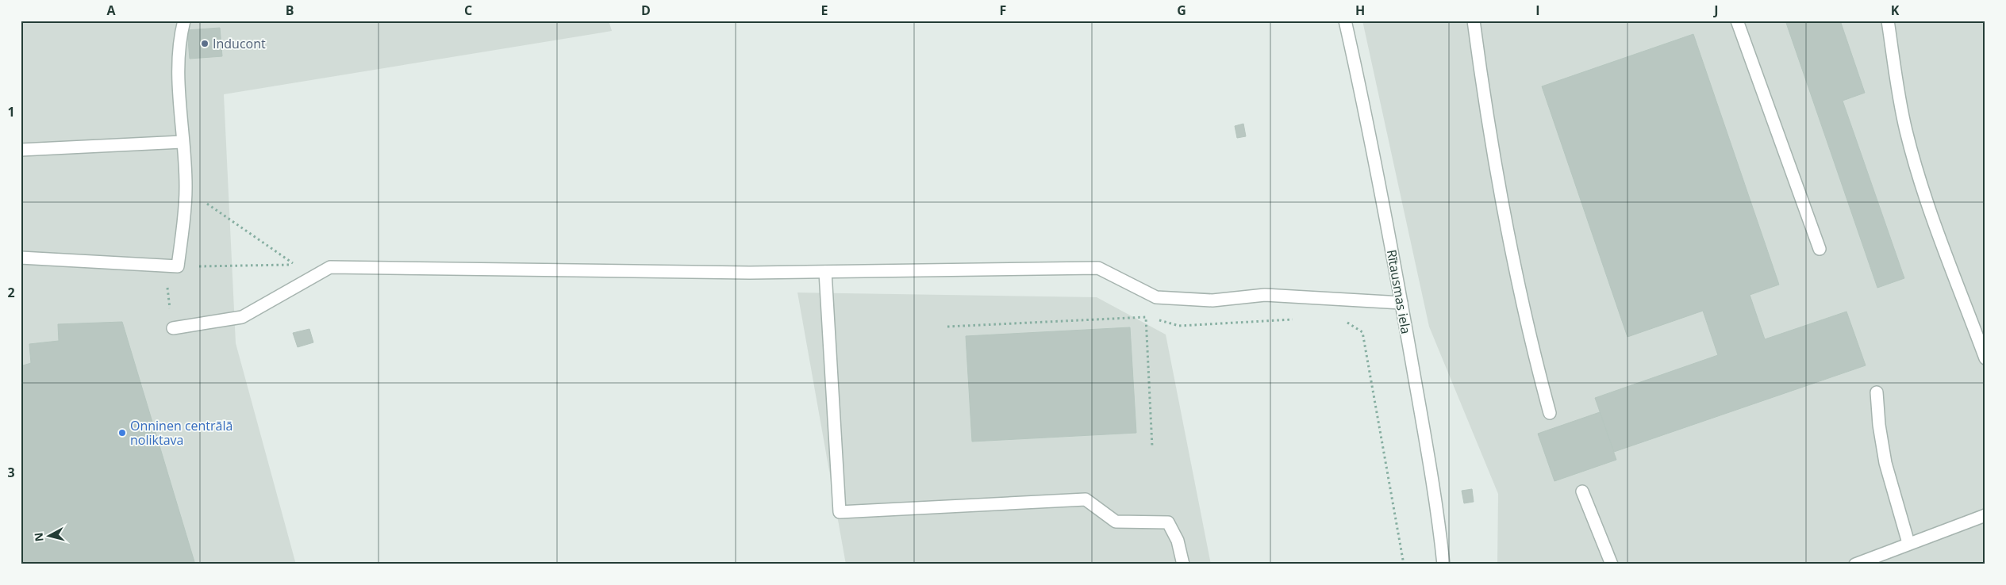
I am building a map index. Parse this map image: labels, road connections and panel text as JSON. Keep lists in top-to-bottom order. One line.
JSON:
{"streets":{"street":["Rītausmas iela"]},"places":["Inducont","Onninen centrālā noliktava"],"north":"left","grid":{"columns":["A","B","C","D","E","F","G","H","I","J","K"],"rows":["1","2","3"]}}
